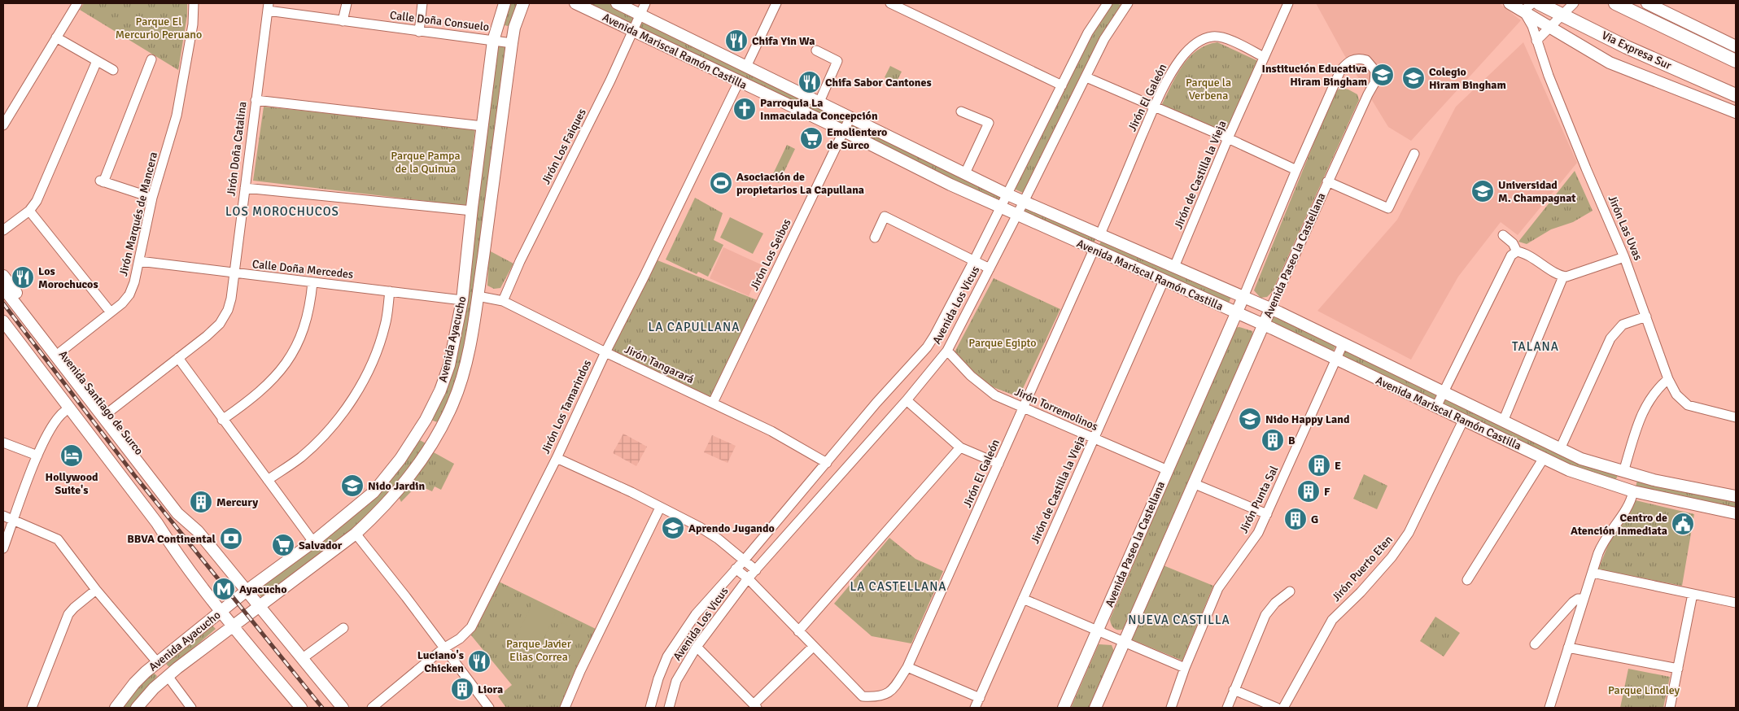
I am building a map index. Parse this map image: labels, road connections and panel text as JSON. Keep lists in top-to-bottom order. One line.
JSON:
{"streets":{"highway":["Via Expresa Sur"],"main road":["Avenida Mariscal Ramón Castilla","Avenida Paseo la Castellana","Avenida Ayacucho","Avenida Santiago de Surco"],"street":["Calle Doña Consuelo","Jirón El Galeón","Jirón Los Faiques","Jirón Doña Catalina","Jirón de Castilla la Vieja","Jirón Marqués de Mancera","Jirón Las Uvas","Jirón Los Seibos","Calle Doña Mercedes","Avenida Los Vicus","Jirón Tangarará","Jirón Los Tamarindos","Jirón Torremolinos","Jirón Punta Sal","Jirón Puerto Eten"]},"crossings":[["Calle Doña Consuelo","Jirón Doña Catalina"],["Calle Doña Consuelo","Avenida Ayacucho"],["Avenida Mariscal Ramón Castilla","Jirón El Galeón"],["Avenida Mariscal Ramón Castilla","Jirón Los Faiques"],["Avenida Mariscal Ramón Castilla","Jirón de Castilla la Vieja"],["Avenida Mariscal Ramón Castilla","Jirón Los Seibos"],["Avenida Mariscal Ramón Castilla","Avenida Paseo la Castellana"],["Avenida Mariscal Ramón Castilla","Avenida Los Vicus"],["Avenida Mariscal Ramón Castilla","Jirón Los Tamarindos"],["Avenida Mariscal Ramón Castilla","Jirón Punta Sal"],["Avenida Mariscal Ramón Castilla","Jirón Puerto Eten"],["Jirón El Galeón","Jirón de Castilla la Vieja"],["Jirón El Galeón","Jirón Torremolinos"],["Jirón Los Faiques","Jirón Tangarará"],["Jirón Doña Catalina","Calle Doña Mercedes"],["Jirón Doña Catalina","Avenida Santiago de Surco"],["Jirón de Castilla la Vieja","Jirón Torremolinos"],["Jirón Marqués de Mancera","Calle Doña Mercedes"],["Jirón Marqués de Mancera","Avenida Santiago de Surco"],["Jirón Los Seibos","Jirón Tangarará"],["Avenida Paseo la Castellana","Jirón Torremolinos"],["Calle Doña Mercedes","Avenida Ayacucho"],["Avenida Los Vicus","Jirón Tangarará"],["Avenida Los Vicus","Jirón Torremolinos"],["Avenida Ayacucho","Jirón Tangarará"],["Avenida Ayacucho","Avenida Santiago de Surco"],["Jirón Tangarará","Jirón Los Tamarindos"]],"districts":["LOS MOROCHUCOS","LA CAPULLANA","TALANA","LA CASTELLANA","NUEVA CASTILLA"],"parks":["Parque El Mercurio Peruano","Parque la Verbena","Parque Pampa de la Quinua","Parque Egipto","Parque Javier Elias Correa","Parque Lindley"],"places":{"restaurant":["Chifa Yin Wa","Chifa Sabor Cantones","Los Morochucos","Luciano's Chicken"],"school or university":["Institución Educativa Hiram Bingham","Colegio Hiram Bingham","Universidad M. Champagnat","Nido Happy Land","Nido Jardin","Aprendo Jugando"],"church":["Parroquia La Inmaculada Concepción"],"supermarket":["Emolientero de Surco","Salvador"],"sports":["Asociación de propietarios La Capullana"],"building":["B","E","F","Mercury","G","Liora"],"hotel":["Hollywood Suite's"],"public building":["Centro de Atención Inmediata"],"bank":["BBVA Continental"],"metro station":["Ayacucho"]}}
